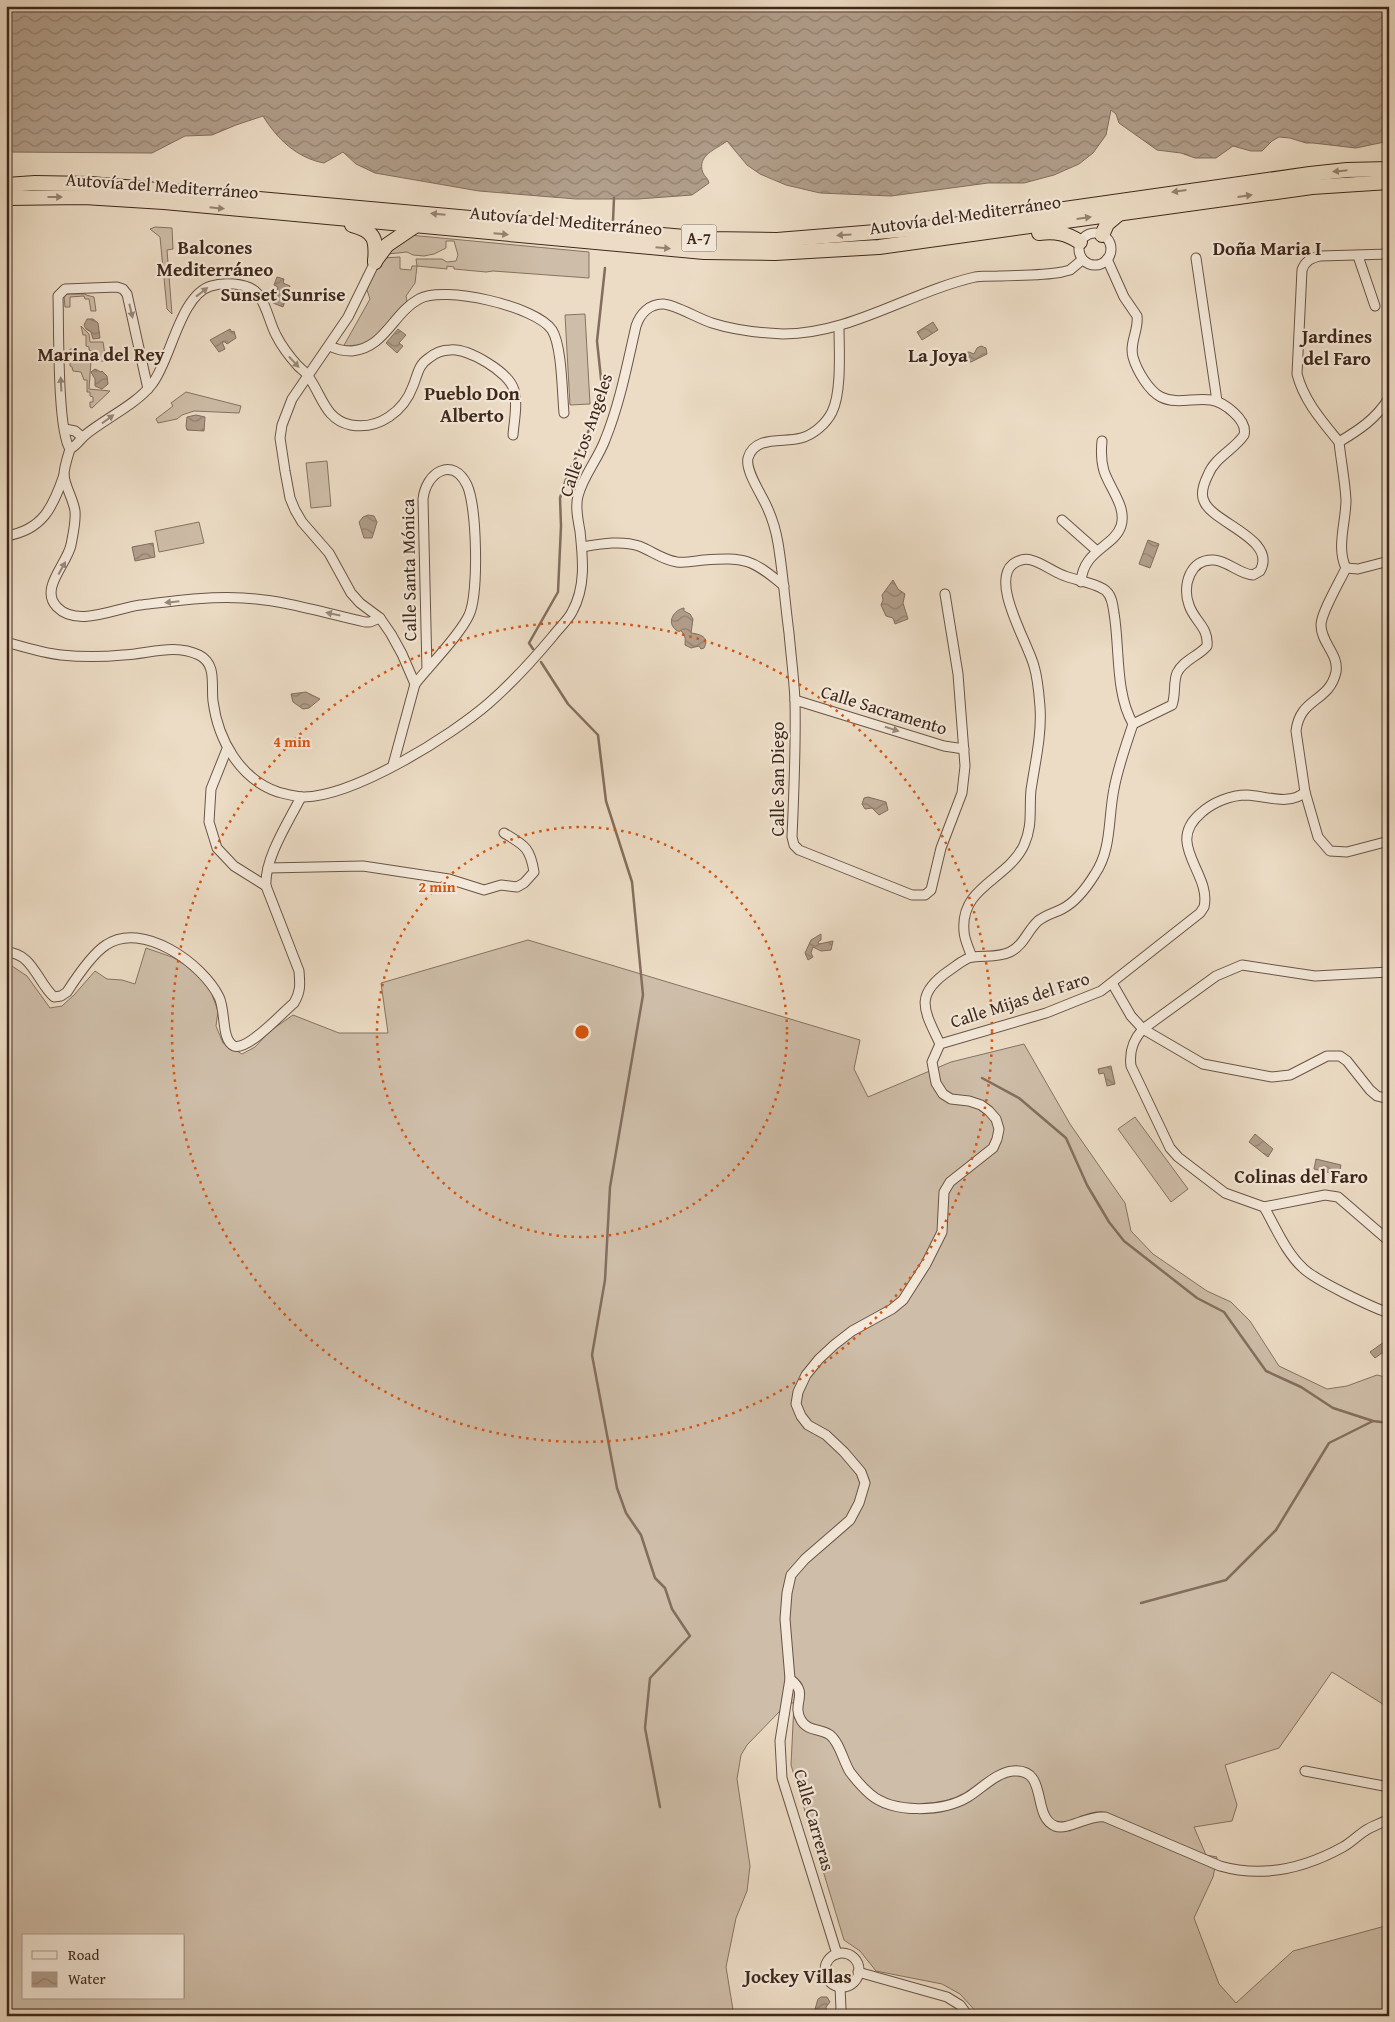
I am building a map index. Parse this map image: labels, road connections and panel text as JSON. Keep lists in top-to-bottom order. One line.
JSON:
{"streets":{"highway":["Autovía del Mediterráneo","A-7"],"street":["Calle Los Angeles","Calle Santa Mónica","Calle Sacramento","Calle San Diego","Calle Mijas del Faro","Calle Carreras"]},"crossings":[["Calle Los Angeles","Calle San Diego"],["Calle Sacramento","Calle San Diego"]],"one_way":["Calle Sacramento"],"districts":["Balcones Mediterráneo","Doña Maria I","Sunset Sunrise","Jardines del Faro","Marina del Rey","La Joya","Pueblo Don Alberto","Colinas del Faro","Jockey Villas"],"legend":["Road","Water"],"rings":["4 min","2 min"]}
